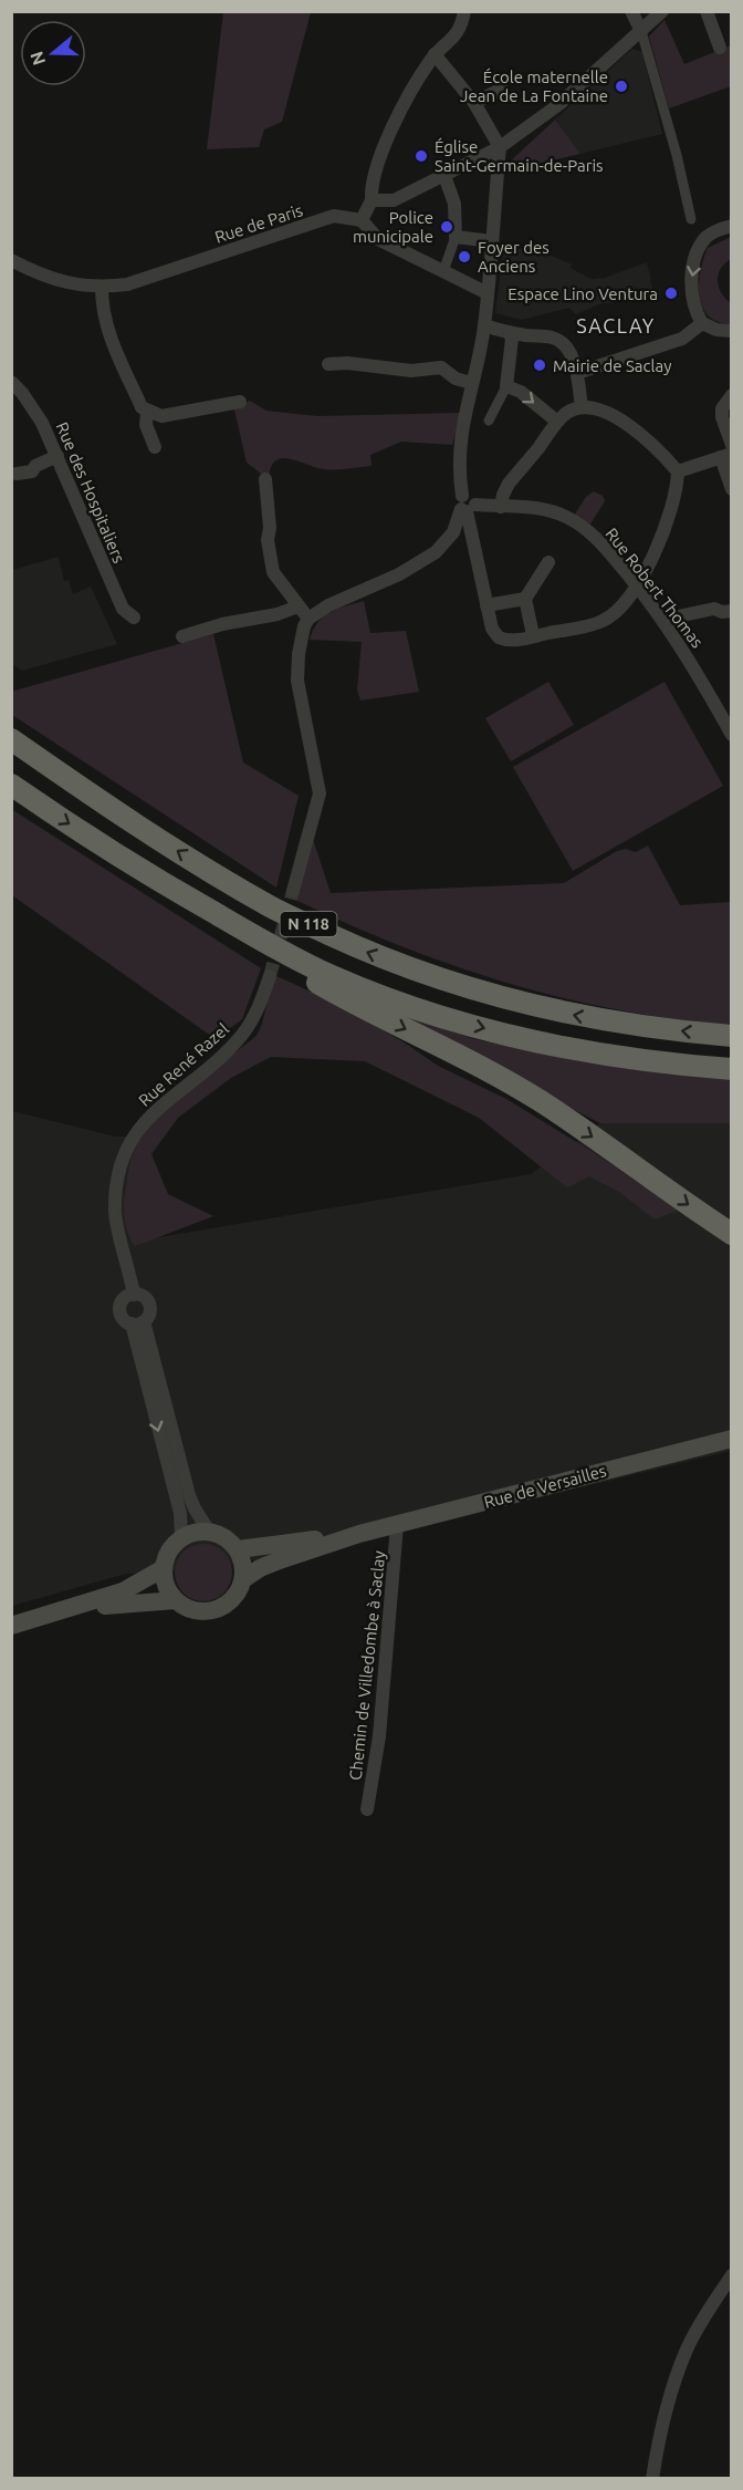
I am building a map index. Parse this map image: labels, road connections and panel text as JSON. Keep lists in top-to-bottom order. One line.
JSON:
{"streets":{"highway":["N 118"],"main road":["Rue de Versailles"],"street":["Rue de Paris","Rue des Hospitaliers","Rue Robert Thomas","Rue René Razel","Chemin de Villedombe à Saclay"]},"crossings":[["Rue René Razel","Rue de Versailles"],["Rue de Versailles","Chemin de Villedombe à Saclay"]],"districts":["SACLAY"],"places":["École maternelle Jean de La Fontaine","Église Saint-Germain-de-Paris","Police municipale","Foyer des Anciens","Espace Lino Ventura","Mairie de Saclay"],"north":"left"}
